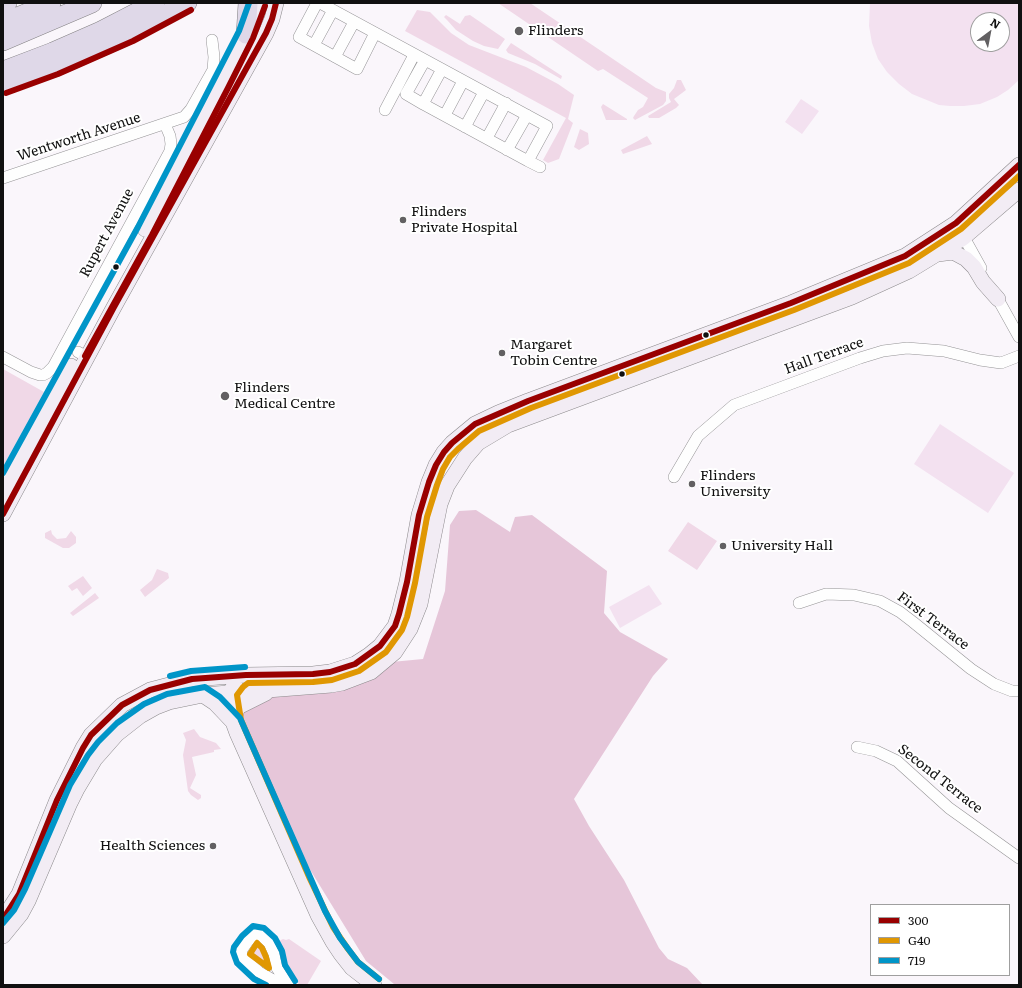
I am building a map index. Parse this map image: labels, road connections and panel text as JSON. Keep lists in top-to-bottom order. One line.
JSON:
{"streets":{"street":["Wentworth Avenue","Rupert Avenue","Hall Terrace","First Terrace","Second Terrace"]},"crossings":[["Wentworth Avenue","Rupert Avenue"]],"places":["Flinders","Flinders Private Hospital","Margaret Tobin Centre","Flinders Medical Centre","Flinders University","University Hall","Health Sciences"],"lines":["transit line 300","transit line 719","transit line G40"],"legend":["300","G40","719"],"north":"top right"}
